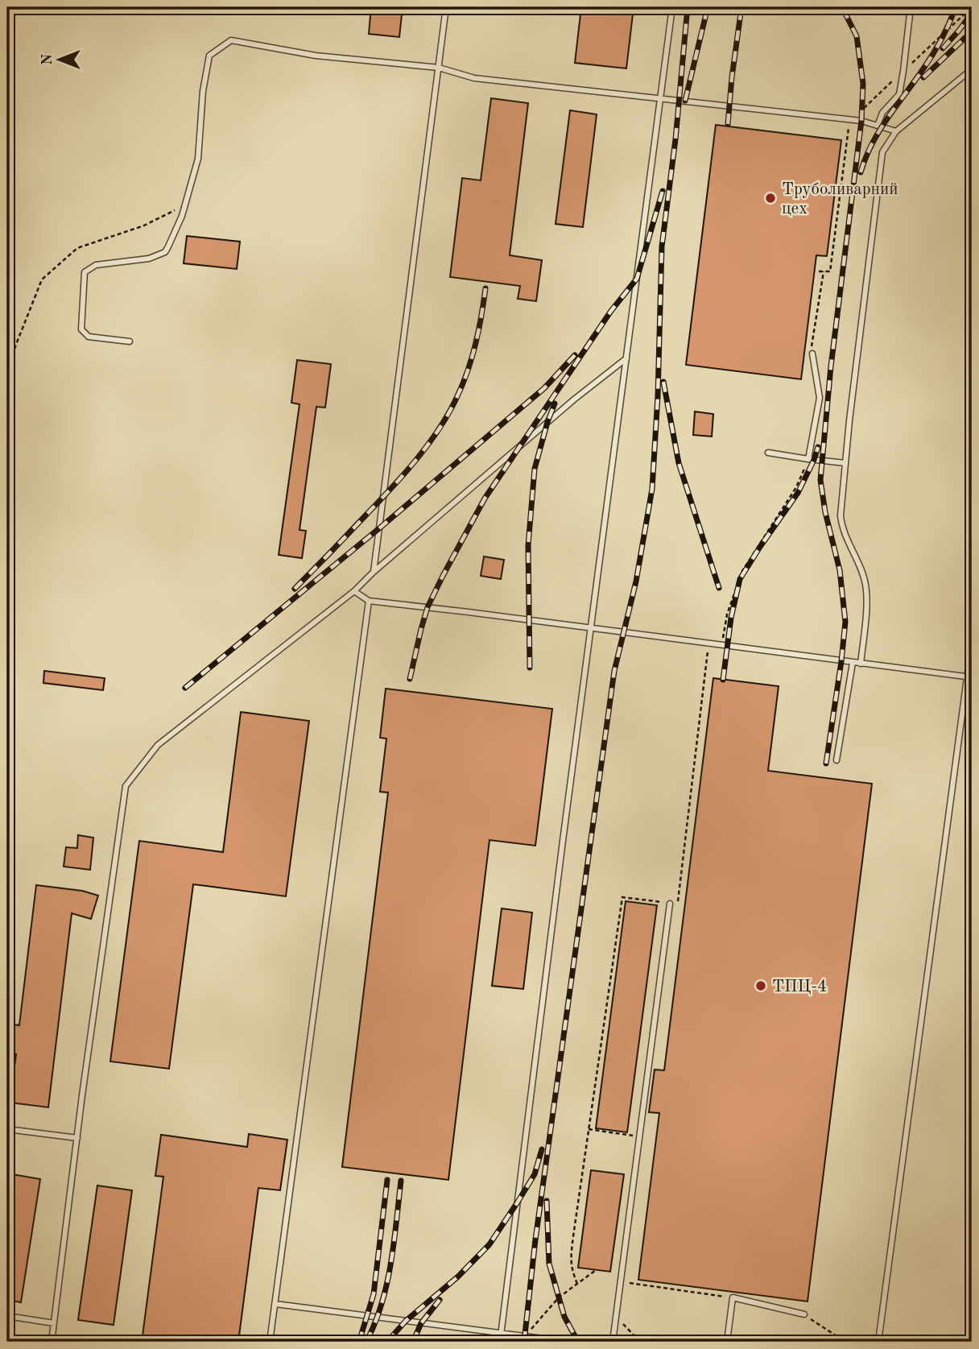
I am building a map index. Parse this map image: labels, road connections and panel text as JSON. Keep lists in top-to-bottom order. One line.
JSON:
{"places":["Труболиварний цех","ТПЦ-4"],"north":"left"}
